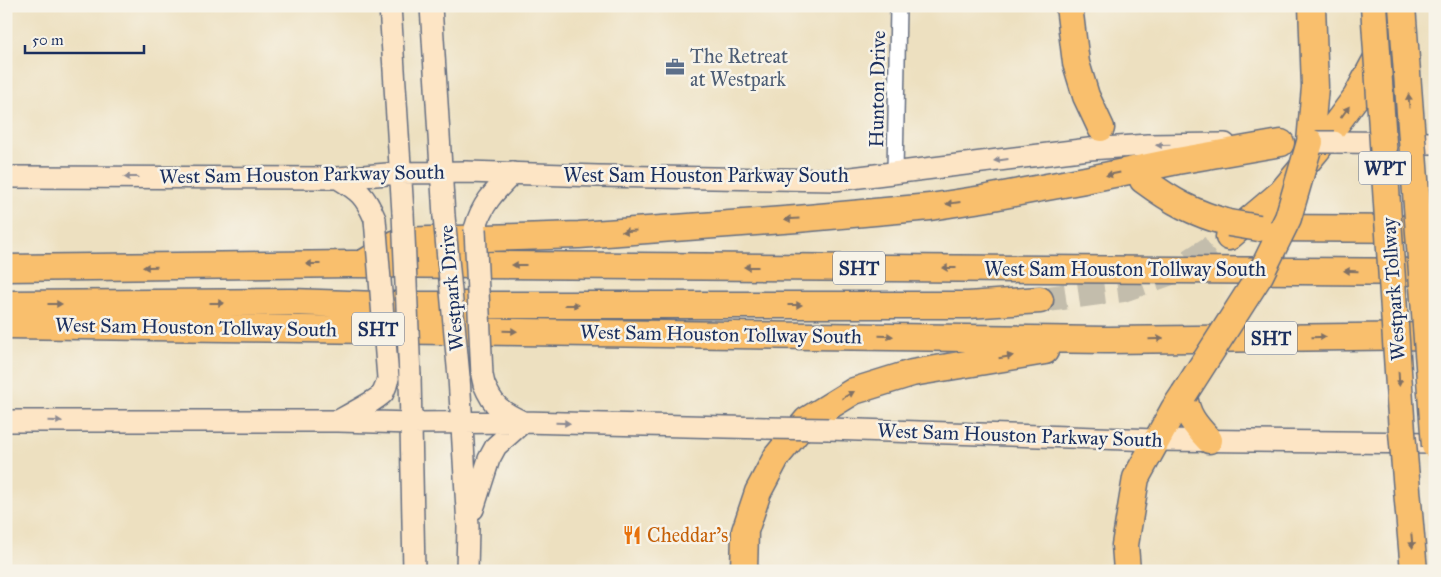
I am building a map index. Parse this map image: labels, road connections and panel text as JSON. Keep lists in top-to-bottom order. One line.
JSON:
{"streets":{"highway":["WPT","SHT","West Sam Houston Tollway South","Westpark Tollway"],"main road":["West Sam Houston Parkway South","Westpark Drive"],"street":["Hunton Drive"]},"crossings":[["Hunton Drive","West Sam Houston Parkway South"],["West Sam Houston Parkway South","Westpark Drive"],["West Sam Houston Parkway South","Westpark Tollway"]],"places":{"office":["The Retreat at Westpark"],"restaurant":["Cheddar's"]},"scale_bar":"50 m"}
